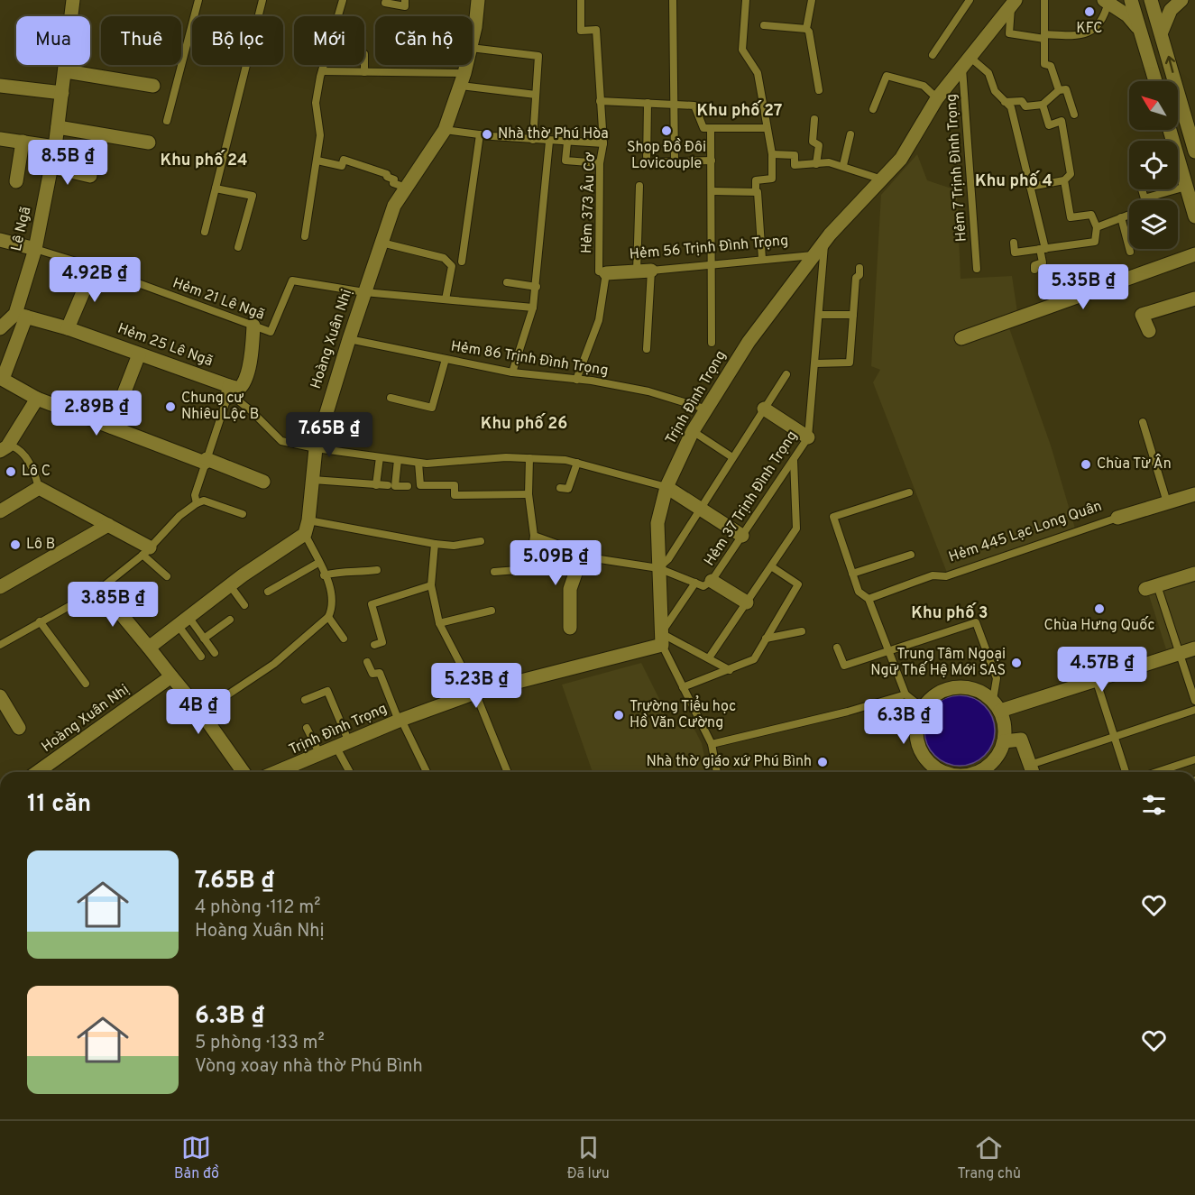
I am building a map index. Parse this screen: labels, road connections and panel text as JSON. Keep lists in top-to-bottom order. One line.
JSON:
{"streets":{"street":["Lê Ngã","Hẻm 56 Trịnh Đình Trọng","Hoàng Xuân Nhị","Hẻm 25 Lê Ngã","Trịnh Đình Trọng","Hẻm 445 Lạc Long Quân"],"lane":["Hẻm 7 Trịnh Đình Trọng","Hẻm 373 Âu Cơ","Hẻm 21 Lê Ngã","Hẻm 86 Trịnh Đình Trọng","Hẻm 37 Trịnh Đình Trọng"]},"crossings":[["Hẻm 7 Trịnh Đình Trọng","Trịnh Đình Trọng"],["Hẻm 373 Âu Cơ","Hẻm 56 Trịnh Đình Trọng"],["Hẻm 373 Âu Cơ","Hẻm 86 Trịnh Đình Trọng"],["Lê Ngã","Hẻm 21 Lê Ngã"],["Lê Ngã","Hẻm 25 Lê Ngã"],["Hẻm 56 Trịnh Đình Trọng","Trịnh Đình Trọng"],["Hẻm 21 Lê Ngã","Hoàng Xuân Nhị"],["Hoàng Xuân Nhị","Hẻm 86 Trịnh Đình Trọng"],["Hẻm 86 Trịnh Đình Trọng","Trịnh Đình Trọng"],["Trịnh Đình Trọng","Hẻm 37 Trịnh Đình Trọng"]],"districts":["Khu phố 27","Khu phố 24","Khu phố 4","Khu phố 26","Khu phố 3"],"places":["KFC","Shop Đồ Đôi Lovicouple","Nhà thờ Phú Hòa","Chung cư Nhiêu Lộc B","Chùa Từ Ân","Lô C","Lô B","Chùa Hưng Quốc","Trung Tâm Ngoại Ngữ Thế Hệ Mới SAS","Trường Tiểu học Hồ Văn Cường","Nhà thờ giáo xứ Phú Bình"],"north":"top left","page":{"chip":["Mua","Thuê","Bộ lọc","Mới","Căn hộ"],"price":["8.5B ₫","4.92B ₫","5.35B ₫","2.89B ₫","7.65B ₫","5.09B ₫","3.85B ₫","4.57B ₫","5.23B ₫","4B ₫","6.3B ₫"],"heading":"11 căn","list":[{"name":"7.65B ₫","note":"4 phòng · 112 m² · Hoàng Xuân Nhị"},{"name":"6.3B ₫","note":"5 phòng · 133 m² · Vòng xoay nhà thờ Phú Bình"}],"tabs":["Bản đồ","Đã lưu","Trang chủ"]}}
